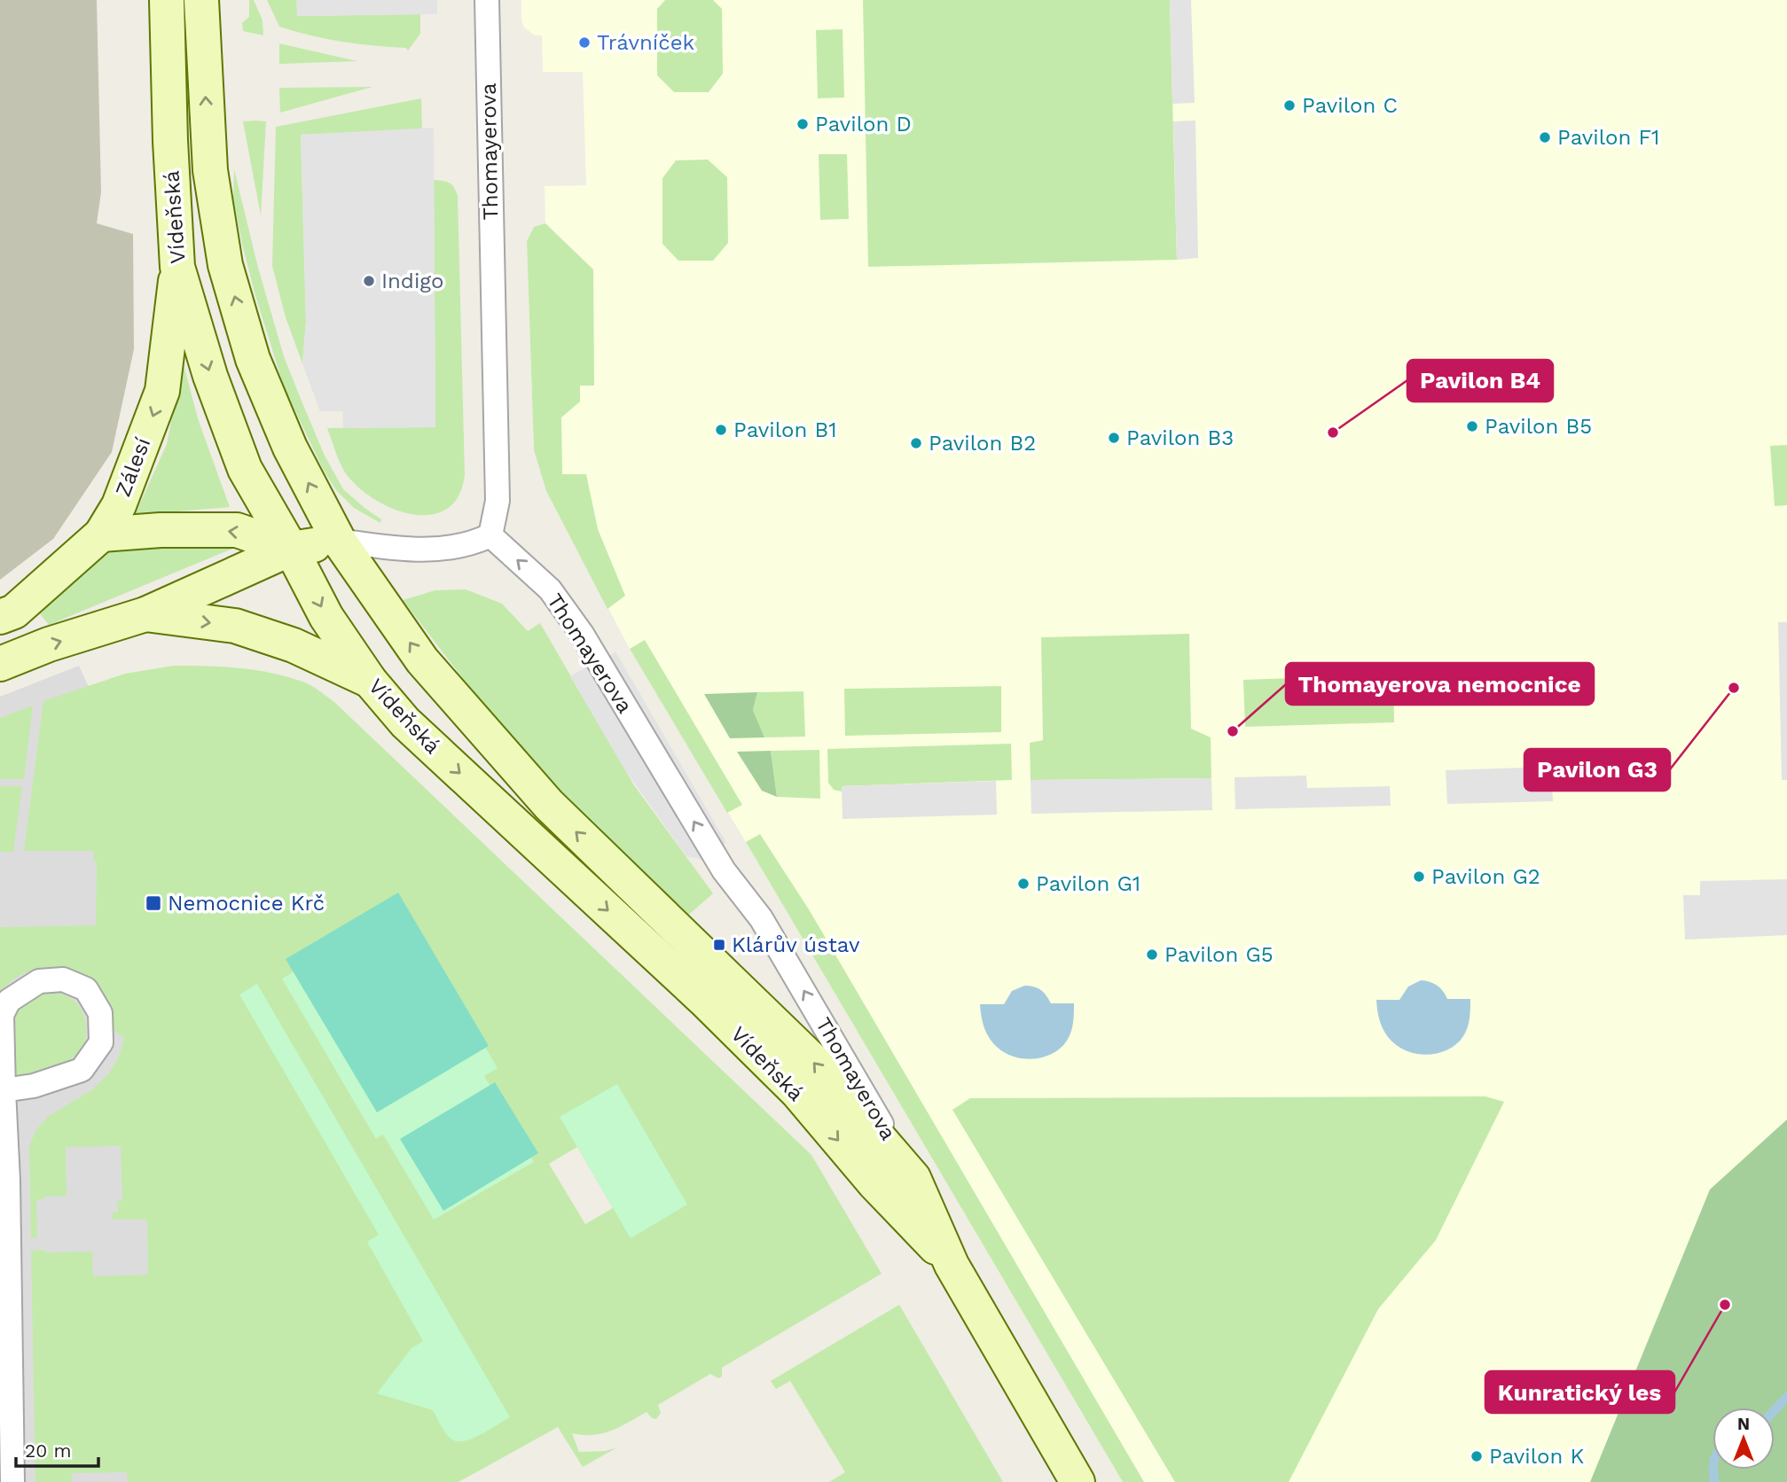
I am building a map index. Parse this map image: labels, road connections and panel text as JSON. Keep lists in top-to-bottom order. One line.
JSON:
{"streets":{"main road":["Vídeňská","Zálesí"],"street":["Thomayerova"]},"crossings":[["Thomayerova","Vídeňská"],["Vídeňská","Zálesí"]],"one_way":["Thomayerova","Zálesí"],"places":{"other":["Trávníček","Pavilon C","Pavilon D","Pavilon F1","Indigo","Pavilon B5","Pavilon B1","Pavilon B4","Pavilon B3","Pavilon B2","Pavilon G3","Thomayerova nemocnice","Pavilon G2","Pavilon G1","Pavilon G5","Kunratický les","Pavilon K"],"transit":["Nemocnice Krč","Klárův ústav"]},"scale_bar":"20 m","north":"top"}
